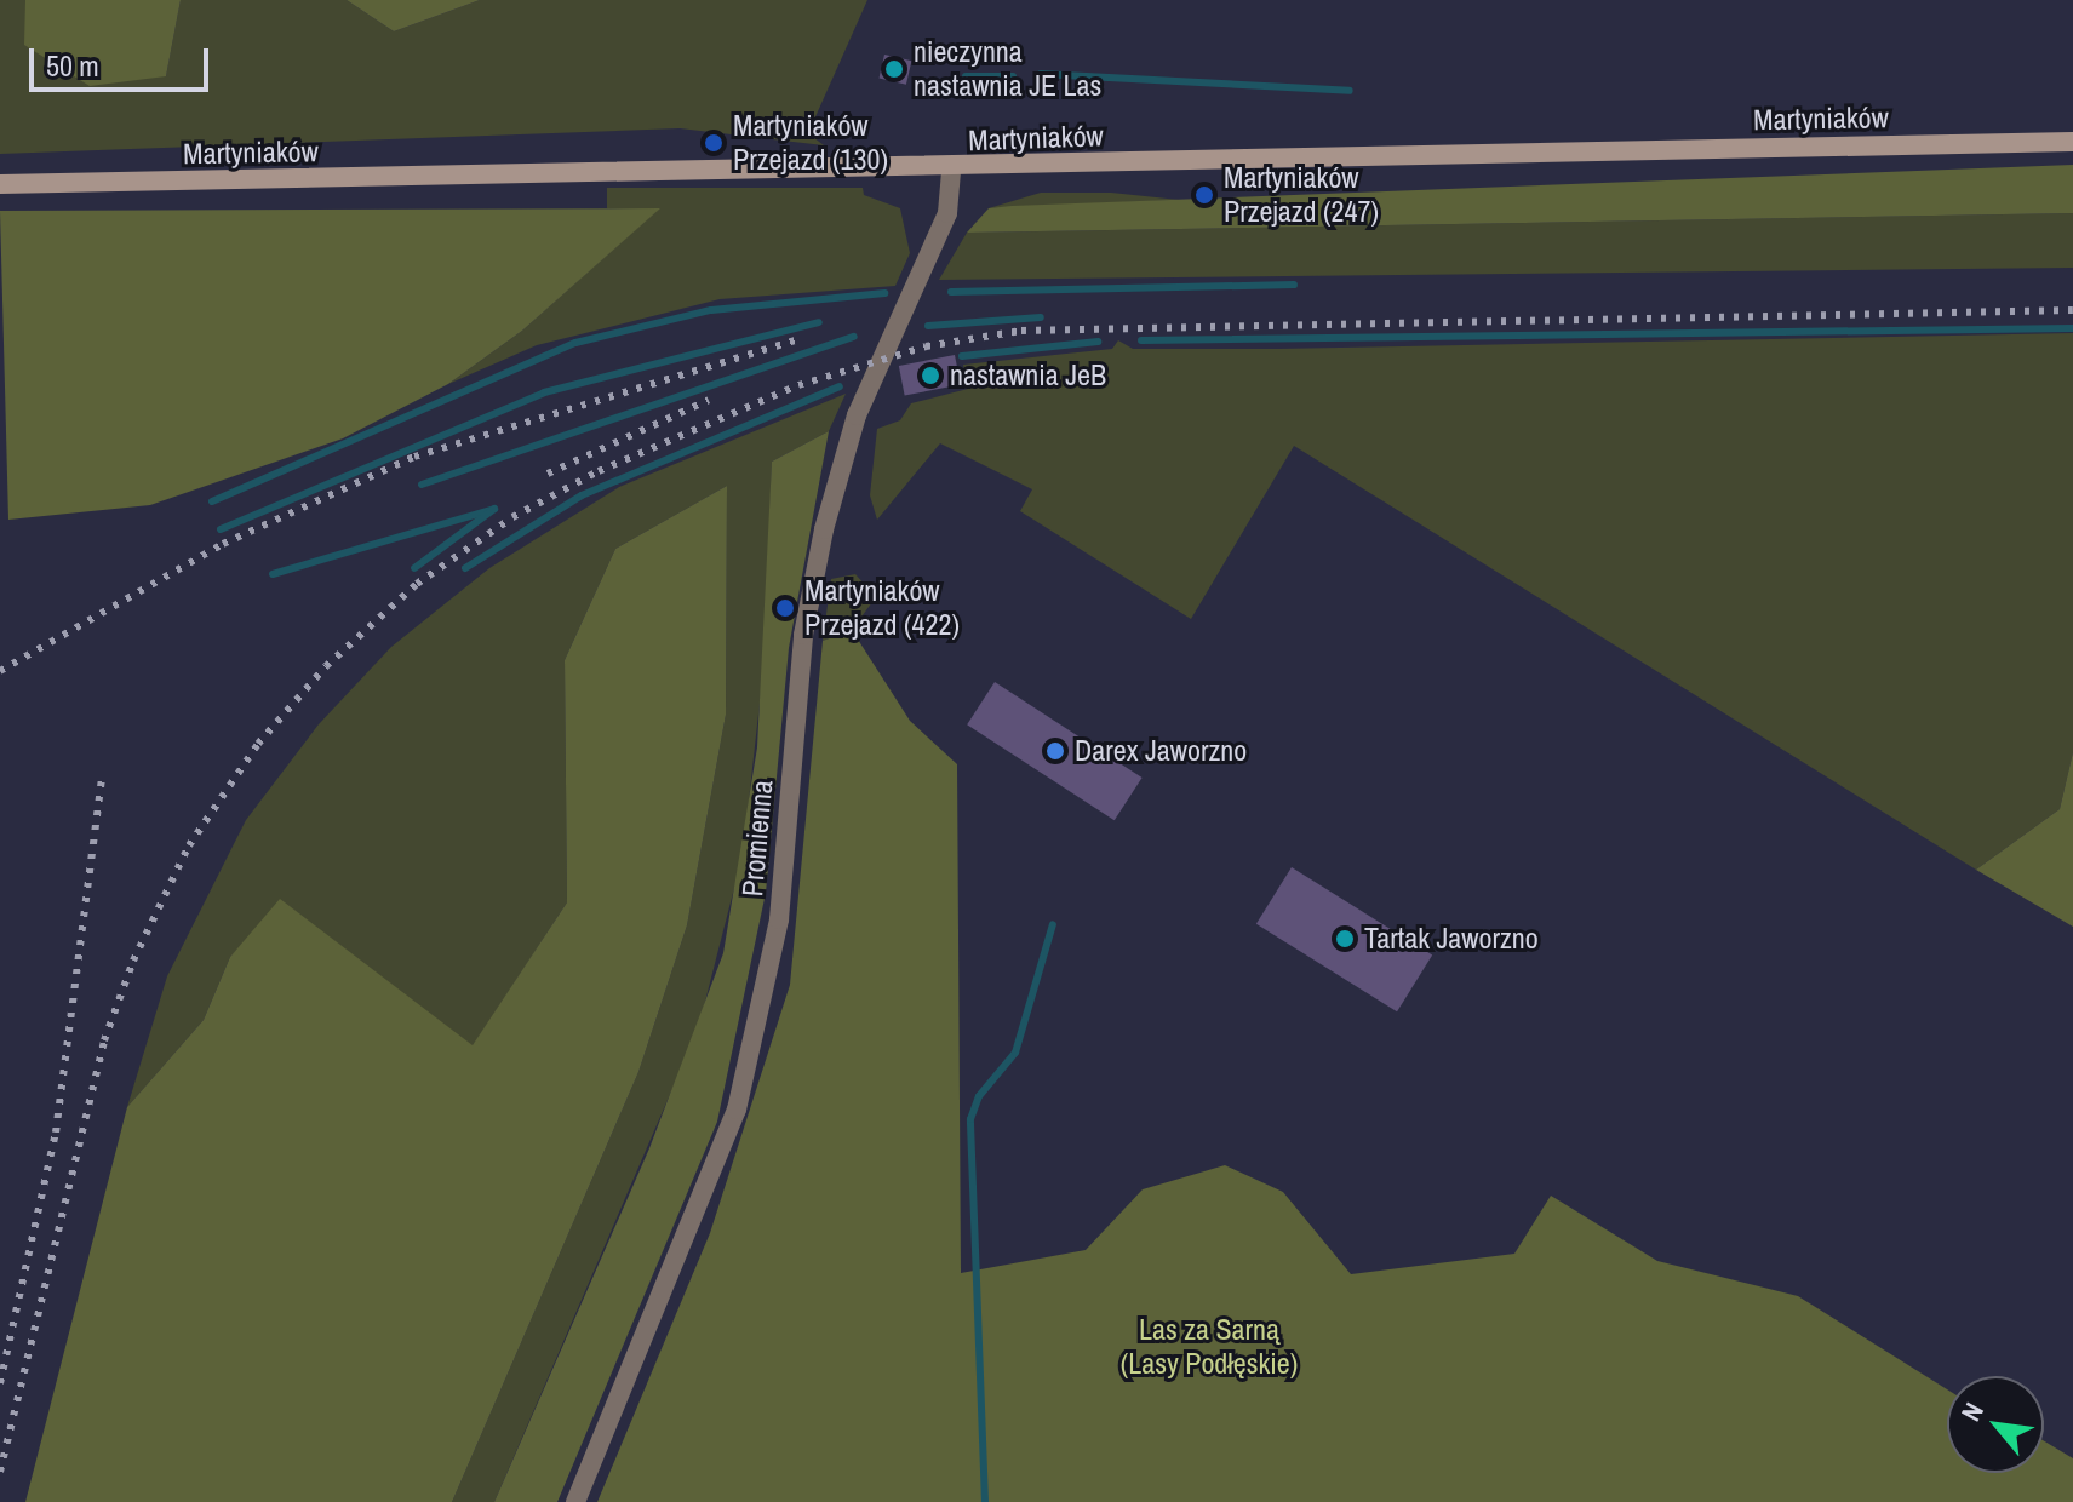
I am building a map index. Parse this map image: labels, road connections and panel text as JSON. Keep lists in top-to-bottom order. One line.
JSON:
{"streets":{"main road":["Martyniaków"],"street":["Promienna"]},"crossings":[["Martyniaków","Promienna"]],"parks":["Las za Sarną (Lasy Podłęskie)"],"places":["nieczynna nastawnia JE Las","Martyniaków Przejazd (130)","Martyniaków Przejazd (247)","nastawnia JeB","Martyniaków Przejazd (422)","Darex Jaworzno","Tartak Jaworzno"],"scale_bar":"50 m","north":"top left"}
